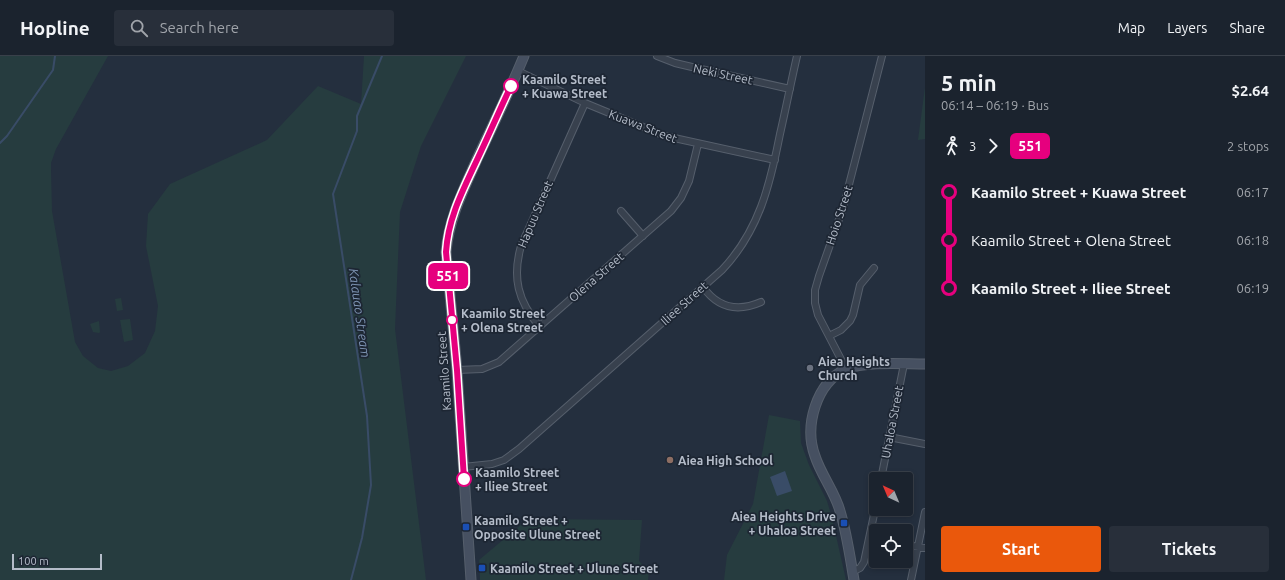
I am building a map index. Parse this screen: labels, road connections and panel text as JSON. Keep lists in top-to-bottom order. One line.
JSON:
{"streets":{"street":["Neki Street","Kuawa Street","Hapuu Street","Hoio Street","Olena Street","Iliee Street","Kaamilo Street","Uhaloa Street"]},"crossings":[["Neki Street","Iliee Street"],["Kuawa Street","Hapuu Street"],["Kuawa Street","Olena Street"],["Kuawa Street","Iliee Street"],["Kuawa Street","Kaamilo Street"],["Hapuu Street","Olena Street"],["Olena Street","Kaamilo Street"],["Iliee Street","Kaamilo Street"]],"water":["Kalauao Stream"],"places":{"other":["Kaamilo Street + Kuawa Street","Kaamilo Street + Olena Street","Aiea Heights Church","Aiea High School","Kaamilo Street + Iliee Street"],"transit":["Aiea Heights Drive + Uhaloa Street","Kaamilo Street + Opposite Ulune Street","Kaamilo Street + Ulune Street"]},"lines":["bus line 551"],"scale_bar":"100 m","north":"top left","page":{"header":"Hopline","search":"Search here","nav":["Map","Layers","Share"],"on_map":"551","heading":["5 min","06:14 – 06:19 · Bus","$2.64"],"legs":["3","551","2 stops"],"list":[{"name":"Kaamilo Street + Kuawa Street","value":"06:17"},{"name":"Kaamilo Street + Olena Street","value":"06:18"},{"name":"Kaamilo Street + Iliee Street","value":"06:19"}],"buttons":["Start","Tickets"],"scale":"100 m"}}
